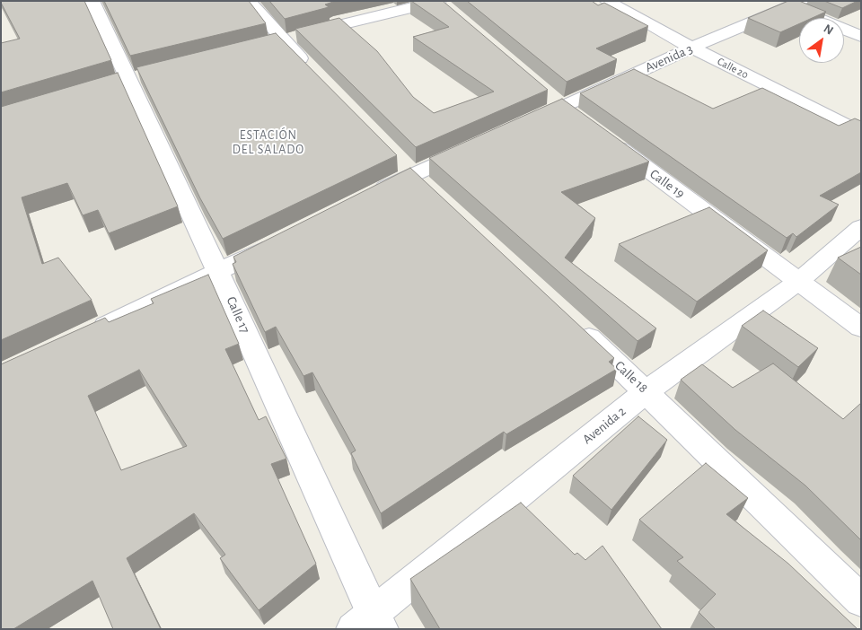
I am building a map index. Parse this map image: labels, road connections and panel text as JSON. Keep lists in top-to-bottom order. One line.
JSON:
{"streets":{"street":["Avenida 3","Calle 20","Calle 19","Calle 17","Calle 18","Avenida 2"]},"crossings":[["Avenida 3","Calle 20"],["Calle 19","Avenida 2"],["Calle 17","Avenida 2"],["Calle 18","Avenida 2"]],"districts":["ESTACIÓN DEL SALADO"],"north":"top right"}
